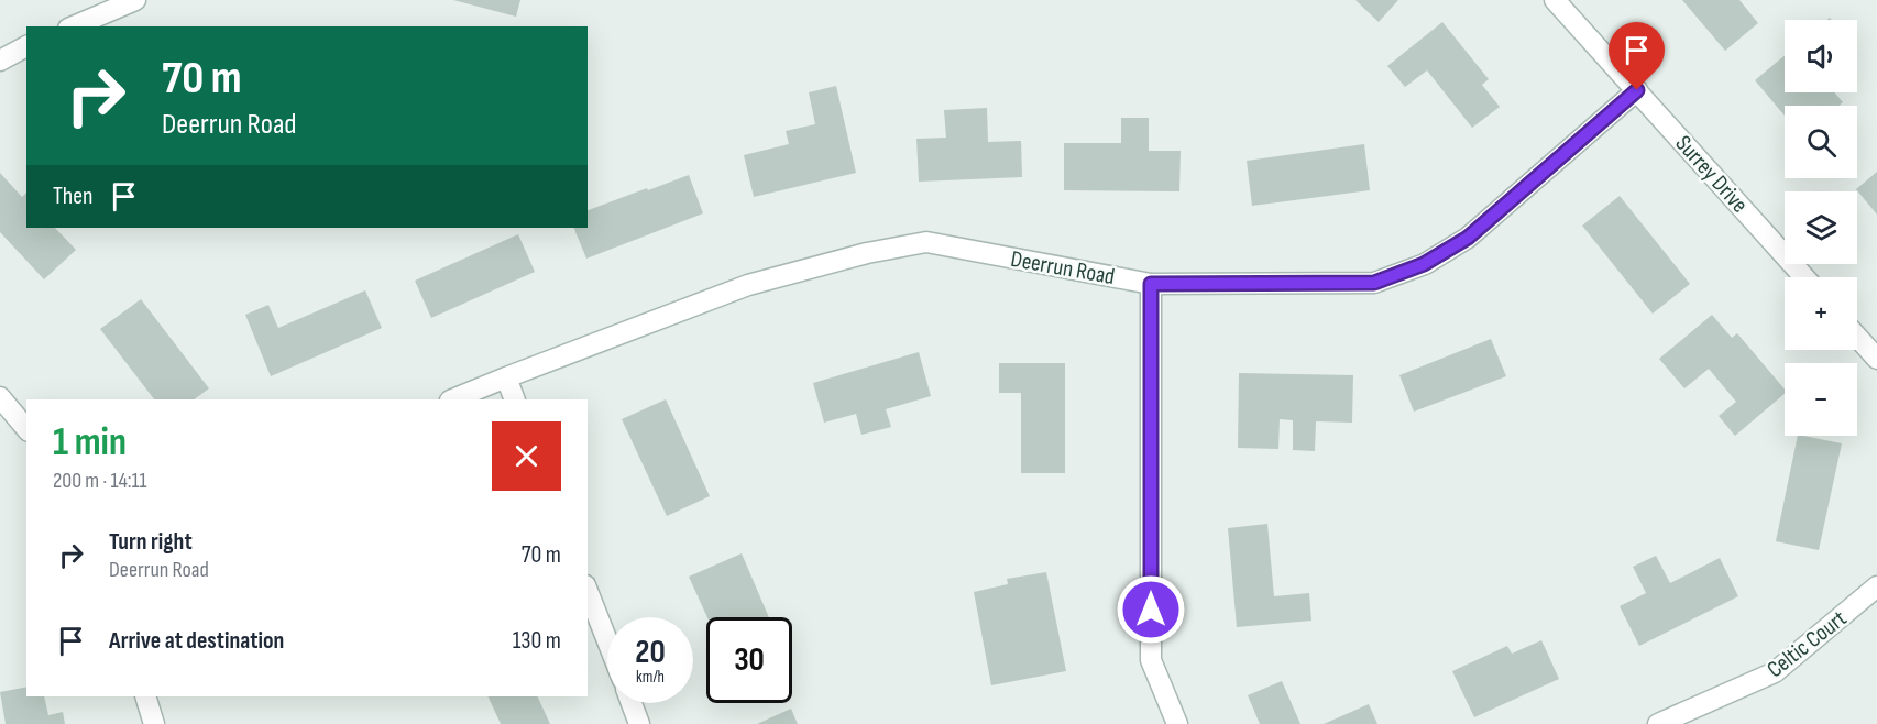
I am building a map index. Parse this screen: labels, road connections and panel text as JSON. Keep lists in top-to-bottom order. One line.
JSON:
{"streets":{"street":["Surrey Drive","Deerrun Road","Celtic Court"]},"crossings":[["Surrey Drive","Deerrun Road"]],"page":{"map_buttons":["+","−"],"turn":["70 m","Deerrun Road"],"then":"Then","heading":["1 min","200 m · 14:11"],"list":[{"name":"Turn right","note":"Deerrun Road","value":"70 m"},{"name":"Arrive at destination","value":"130 m"}],"speed":"20 km/h","limit":"30"}}
